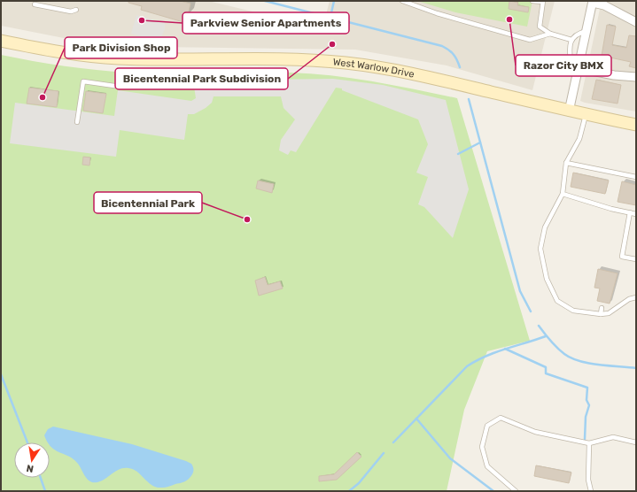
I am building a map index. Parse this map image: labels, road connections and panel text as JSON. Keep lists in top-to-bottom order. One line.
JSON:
{"streets":{"street":["West Warlow Drive"]},"places":["Razor City BMX","Parkview Senior Apartments","Bicentennial Park Subdivision","Park Division Shop","Bicentennial Park"],"north":"bottom"}
